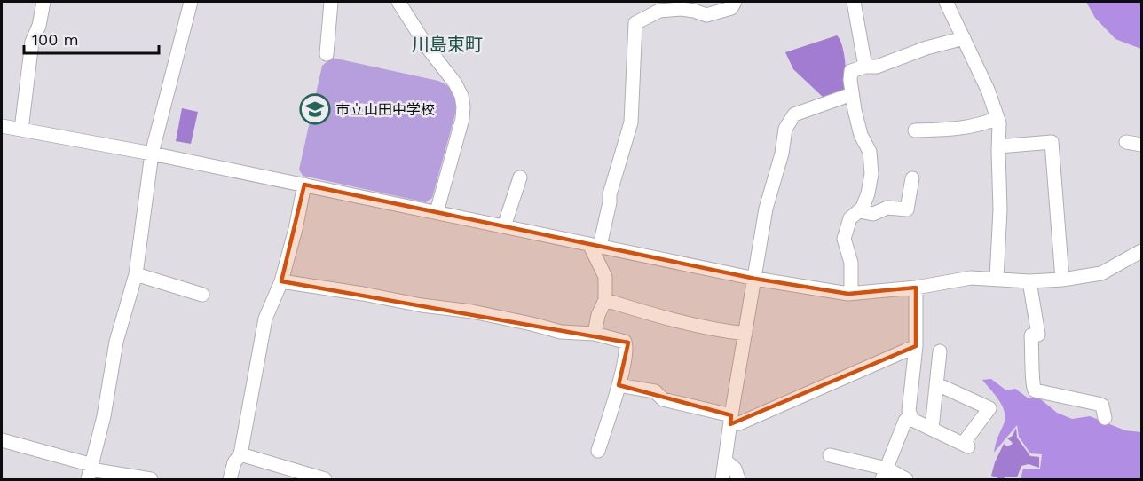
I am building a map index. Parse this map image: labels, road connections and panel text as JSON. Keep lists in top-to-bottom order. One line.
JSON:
{"districts":["川島東町"],"places":{"school or university":["市立山田中学校"]},"scale_bar":"100 m"}
